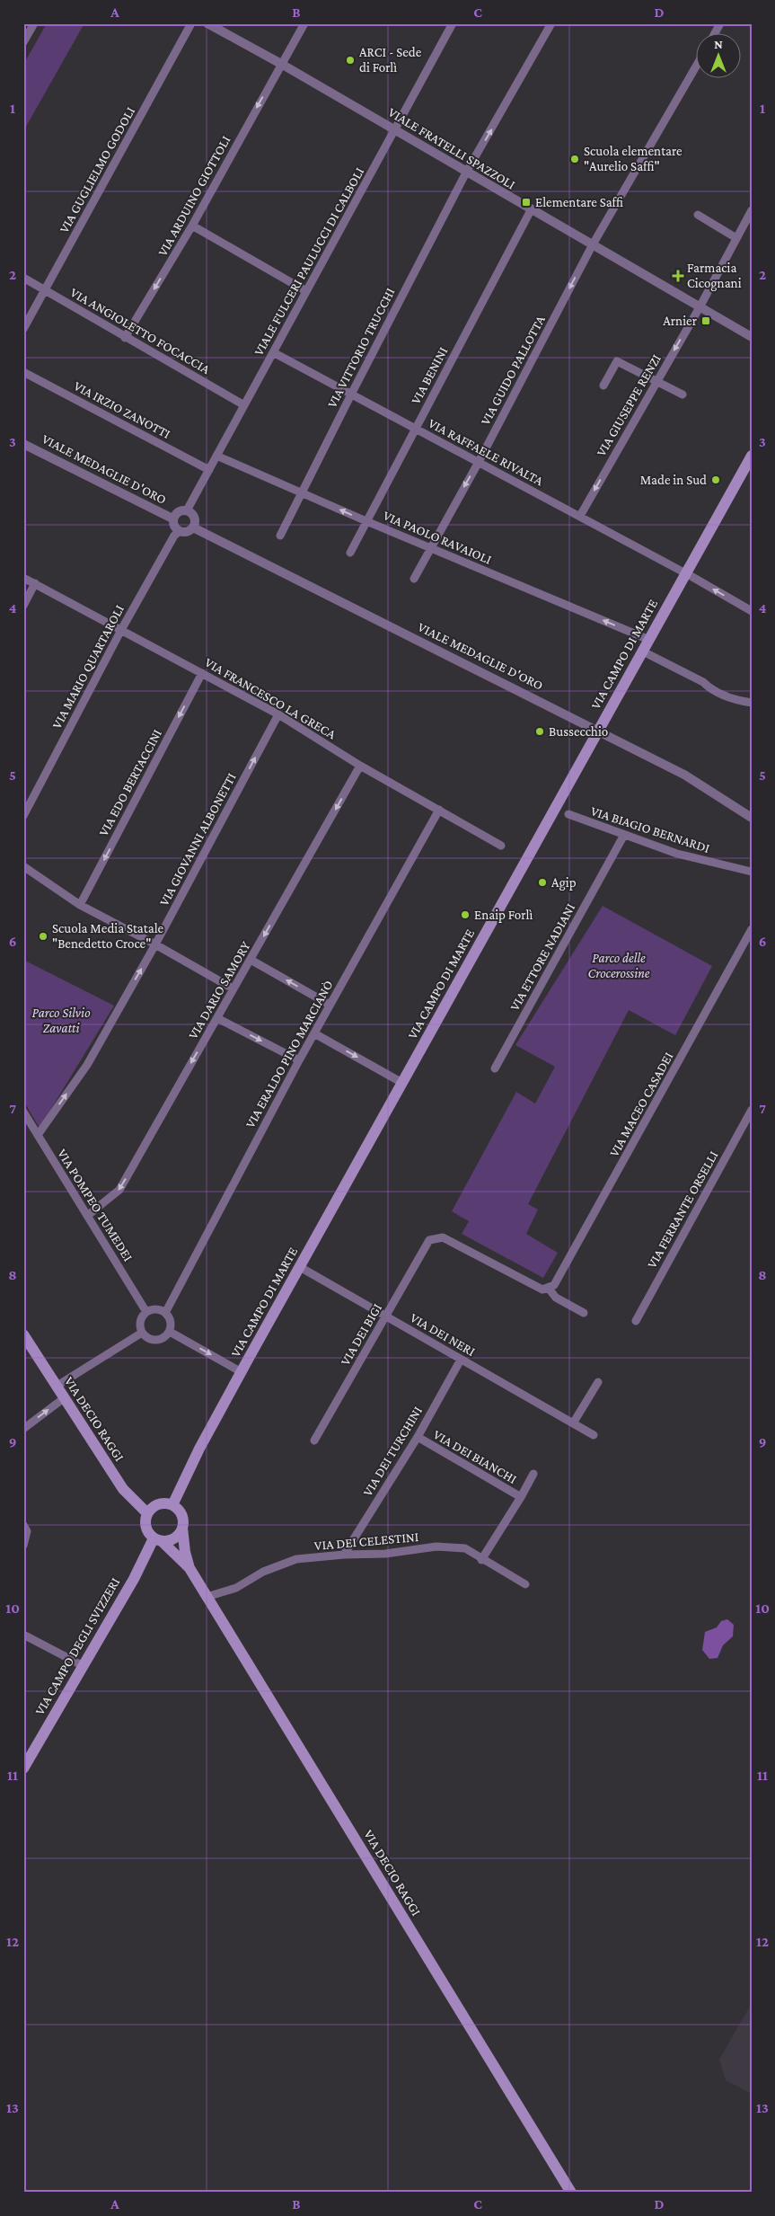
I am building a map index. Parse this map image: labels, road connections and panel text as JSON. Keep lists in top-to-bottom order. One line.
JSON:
{"streets":{"main road":["VIA CAMPO DI MARTE","VIA DECIO RAGGI","VIA CAMPO DEGLI SVIZZERI"],"street":["VIALE FRATELLI SPAZZOLI","VIA GUGLIELMO GODOLI","VIA ARDUINO GIOTTOLI","VIALE FULCERI PAULUCCI DI CALBOLI","VIA ANGIOLETTO FOCACCIA","VIA VITTORIO TRUCCHI","VIA GUIDO PALLOTTA","VIA BENINI","VIA GIUSEPPE RENZI","VIA IRZIO ZANOTTI","VIA RAFFAELE RIVALTA","VIALE MEDAGLIE D'ORO","VIA PAOLO RAVAIOLI","VIA MARIO QUARTAROLI","VIA FRANCESCO LA GRECA","VIA EDO BERTACCINI","VIA BIAGIO BERNARDI","VIA GIOVANNI ALBONETTI","VIA ETTORE NADIANI","VIA DARIO SAMORY","VIA ERALDO PINO MARCIANÒ","VIA MACEO CASADEI","VIA POMPEO TUMEDEI","VIA FERRANTE ORSELLI","VIA DEI BIGI","VIA DEI NERI","VIA DEI TURCHINI","VIA DEI BIANCHI","VIA DEI CELESTINI"]},"crossings":[["VIALE FRATELLI SPAZZOLI","VIA ARDUINO GIOTTOLI"],["VIALE FRATELLI SPAZZOLI","VIALE FULCERI PAULUCCI DI CALBOLI"],["VIALE FRATELLI SPAZZOLI","VIA VITTORIO TRUCCHI"],["VIALE FRATELLI SPAZZOLI","VIA GUIDO PALLOTTA"],["VIALE FRATELLI SPAZZOLI","VIA BENINI"],["VIALE FRATELLI SPAZZOLI","VIA GIUSEPPE RENZI"],["VIA GUGLIELMO GODOLI","VIA ANGIOLETTO FOCACCIA"],["VIA ARDUINO GIOTTOLI","VIA ANGIOLETTO FOCACCIA"],["VIALE FULCERI PAULUCCI DI CALBOLI","VIA ANGIOLETTO FOCACCIA"],["VIALE FULCERI PAULUCCI DI CALBOLI","VIA IRZIO ZANOTTI"],["VIALE FULCERI PAULUCCI DI CALBOLI","VIA RAFFAELE RIVALTA"],["VIALE FULCERI PAULUCCI DI CALBOLI","VIALE MEDAGLIE D'ORO"],["VIALE FULCERI PAULUCCI DI CALBOLI","VIA PAOLO RAVAIOLI"],["VIALE FULCERI PAULUCCI DI CALBOLI","VIA MARIO QUARTAROLI"],["VIA VITTORIO TRUCCHI","VIA RAFFAELE RIVALTA"],["VIA VITTORIO TRUCCHI","VIA PAOLO RAVAIOLI"],["VIA GUIDO PALLOTTA","VIA RAFFAELE RIVALTA"],["VIA GUIDO PALLOTTA","VIA PAOLO RAVAIOLI"],["VIA BENINI","VIA RAFFAELE RIVALTA"],["VIA BENINI","VIA PAOLO RAVAIOLI"],["VIA GIUSEPPE RENZI","VIA RAFFAELE RIVALTA"],["VIA RAFFAELE RIVALTA","VIA CAMPO DI MARTE"],["VIALE MEDAGLIE D'ORO","VIA CAMPO DI MARTE"],["VIALE MEDAGLIE D'ORO","VIA MARIO QUARTAROLI"],["VIA PAOLO RAVAIOLI","VIA CAMPO DI MARTE"],["VIA CAMPO DI MARTE","VIA DEI NERI"],["VIA CAMPO DI MARTE","VIA DECIO RAGGI"],["VIA CAMPO DI MARTE","VIA CAMPO DEGLI SVIZZERI"],["VIA MARIO QUARTAROLI","VIA FRANCESCO LA GRECA"],["VIA FRANCESCO LA GRECA","VIA EDO BERTACCINI"],["VIA FRANCESCO LA GRECA","VIA GIOVANNI ALBONETTI"],["VIA FRANCESCO LA GRECA","VIA DARIO SAMORY"],["VIA FRANCESCO LA GRECA","VIA ERALDO PINO MARCIANÒ"],["VIA BIAGIO BERNARDI","VIA ETTORE NADIANI"],["VIA GIOVANNI ALBONETTI","VIA POMPEO TUMEDEI"],["VIA DARIO SAMORY","VIA POMPEO TUMEDEI"],["VIA ERALDO PINO MARCIANÒ","VIA POMPEO TUMEDEI"],["VIA MACEO CASADEI","VIA DEI BIGI"],["VIA DEI BIGI","VIA DEI NERI"],["VIA DEI NERI","VIA DEI TURCHINI"],["VIA DECIO RAGGI","VIA DEI CELESTINI"],["VIA DECIO RAGGI","VIA CAMPO DEGLI SVIZZERI"],["VIA DEI TURCHINI","VIA DEI BIANCHI"],["VIA DEI TURCHINI","VIA DEI CELESTINI"],["VIA DEI BIANCHI","VIA DEI CELESTINI"]],"one_way":["VIA ARDUINO GIOTTOLI","VIA GUIDO PALLOTTA","VIA GIUSEPPE RENZI","VIA PAOLO RAVAIOLI","VIA EDO BERTACCINI","VIA GIOVANNI ALBONETTI","VIA DARIO SAMORY"],"parks":["Parco delle Crocerossine","Parco Silvio Zavatti"],"places":{"other":["ARCI - Sede di Forlì","Scuola elementare \"Aurelio Saffi\"","Made in Sud","Bussecchio","Agip","Enaip Forlì","Scuola Media Statale \"Benedetto Croce\""],"transit":["Elementare Saffi","Arnier"],"health":["Farmacia Cicognani"]},"north":"top","grid":{"columns":["A","B","C","D"],"rows":["1","2","3","4","5","6","7","8","9","10","11","12","13"]}}
